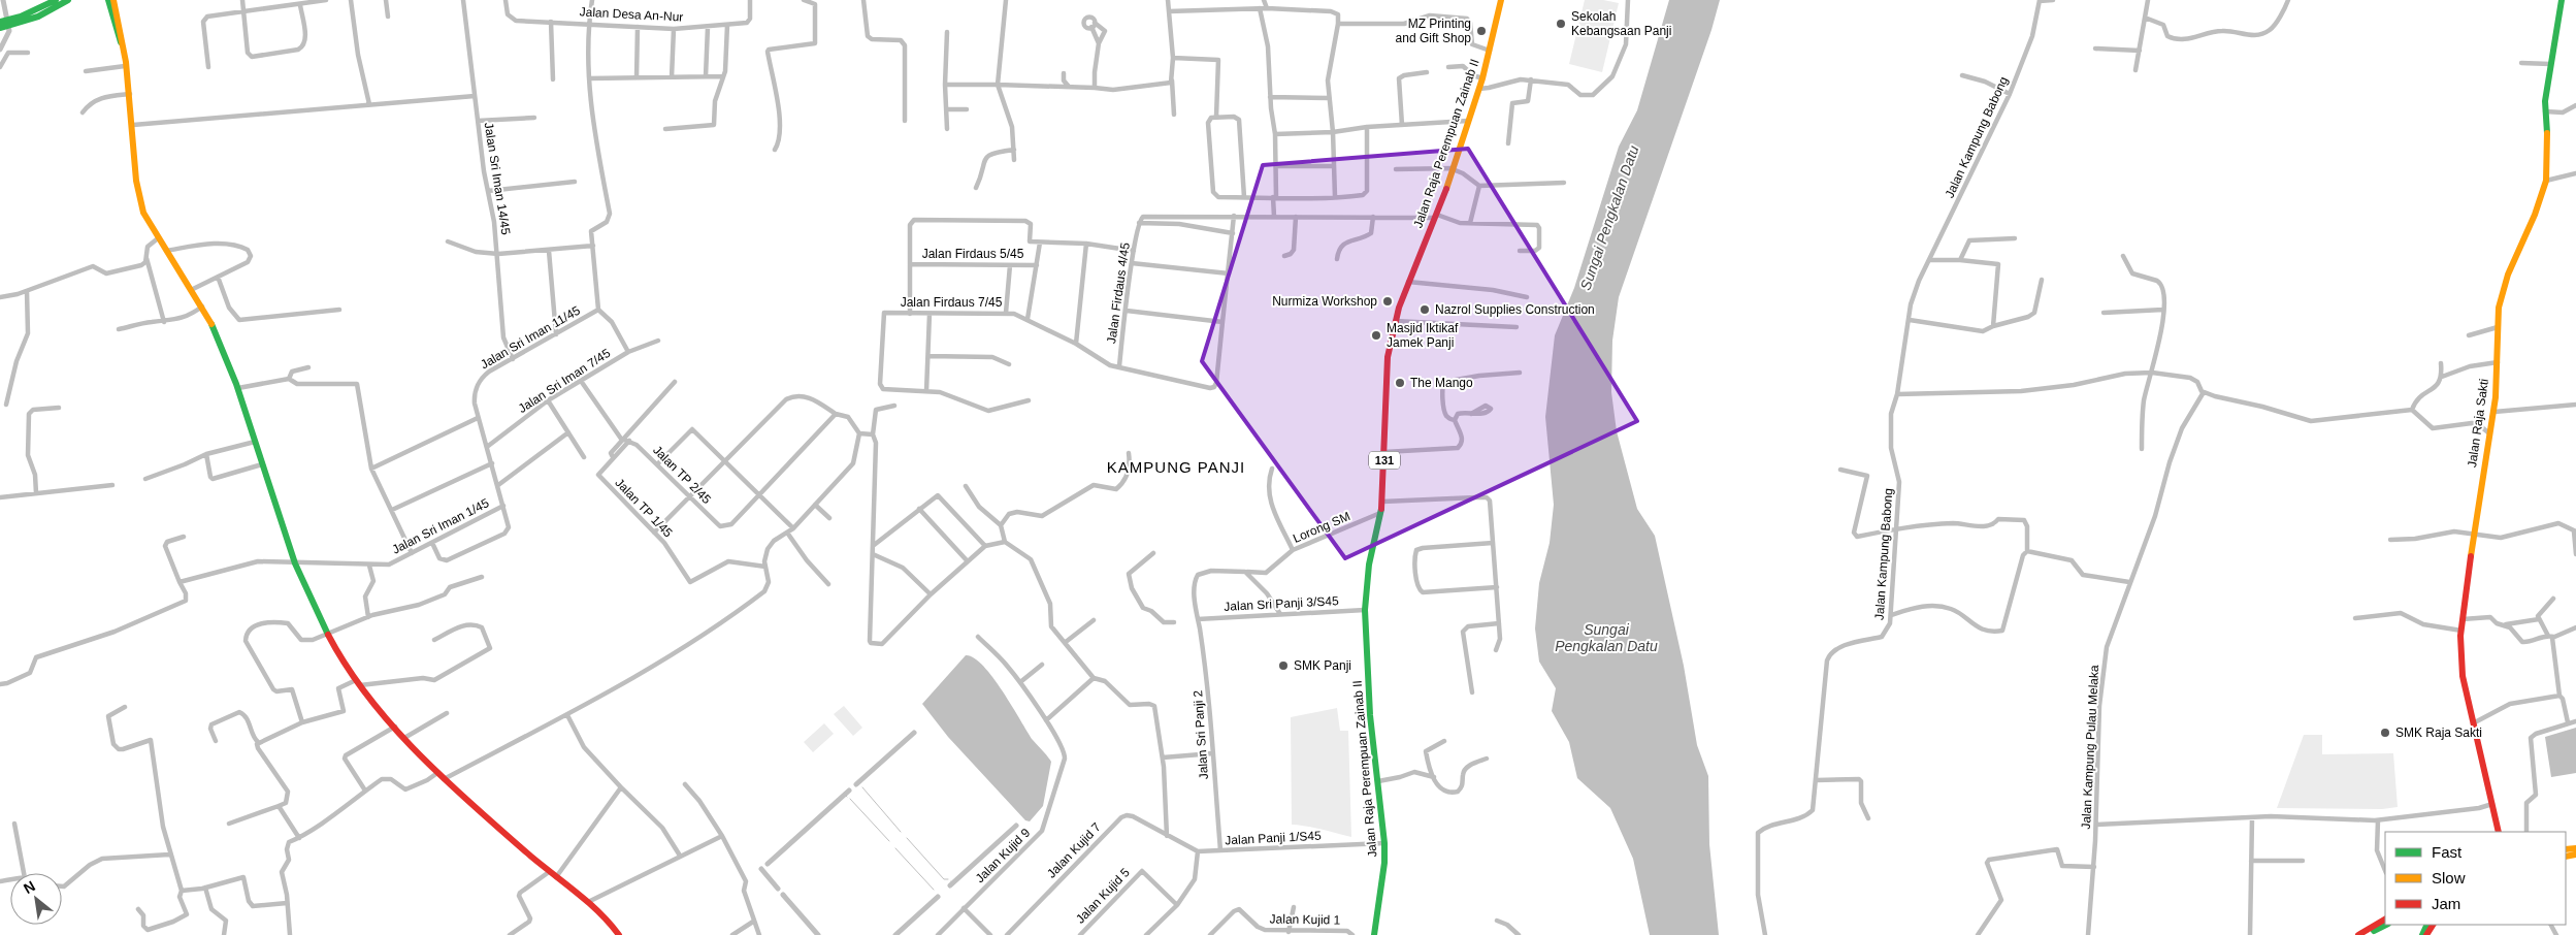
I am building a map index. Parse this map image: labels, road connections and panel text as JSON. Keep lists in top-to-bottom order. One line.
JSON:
{"streets":{"main road":["Jalan Raja Perempuan Zainab II","Jalan Raja Sakti","131"],"street":["Jalan Desa An-Nur","Jalan Kampung Babong","Jalan Sri Iman 14/45","Jalan Firdaus 5/45","Jalan Firdaus 4/45","Jalan Firdaus 7/45","Jalan Sri Iman 11/45","Jalan Sri Iman 7/45","Jalan TP 2/45","Jalan TP 1/45","Jalan Sri Iman 1/45","Lorong SM","Jalan Sri Panji 3/S45","Jalan Sri Panji 2","Jalan Kampung Pulau Melaka","Jalan Panji 1/S45","Jalan Kujid 7","Jalan Kujid 9","Jalan Kujid 5","Jalan Kujid 1"]},"crossings":[["Jalan Raja Perempuan Zainab II","Lorong SM"],["Jalan Raja Perempuan Zainab II","Jalan Sri Panji 3/S45"],["Jalan Raja Perempuan Zainab II","Jalan Panji 1/S45"],["Jalan Sri Iman 14/45","Jalan Sri Iman 11/45"],["Jalan Firdaus 4/45","Jalan Firdaus 7/45"],["Jalan Sri Iman 11/45","Jalan Sri Iman 7/45"],["Jalan Sri Iman 11/45","Jalan Sri Iman 1/45"],["Lorong SM","Jalan Sri Panji 2"],["Jalan Sri Panji 3/S45","Jalan Sri Panji 2"],["Jalan Sri Panji 2","Jalan Panji 1/S45"]],"districts":["KAMPUNG PANJI"],"water":["Sungai Pengkalan Datu"],"places":["Sekolah Kebangsaan Panji","MZ Printing and Gift Shop","Nurmiza Workshop","Nazrol Supplies Construction","Masjid Iktikaf Jamek Panji","The Mango","SMK Panji","SMK Raja Sakti"],"legend":["Fast","Slow","Jam"],"north":"top left"}
